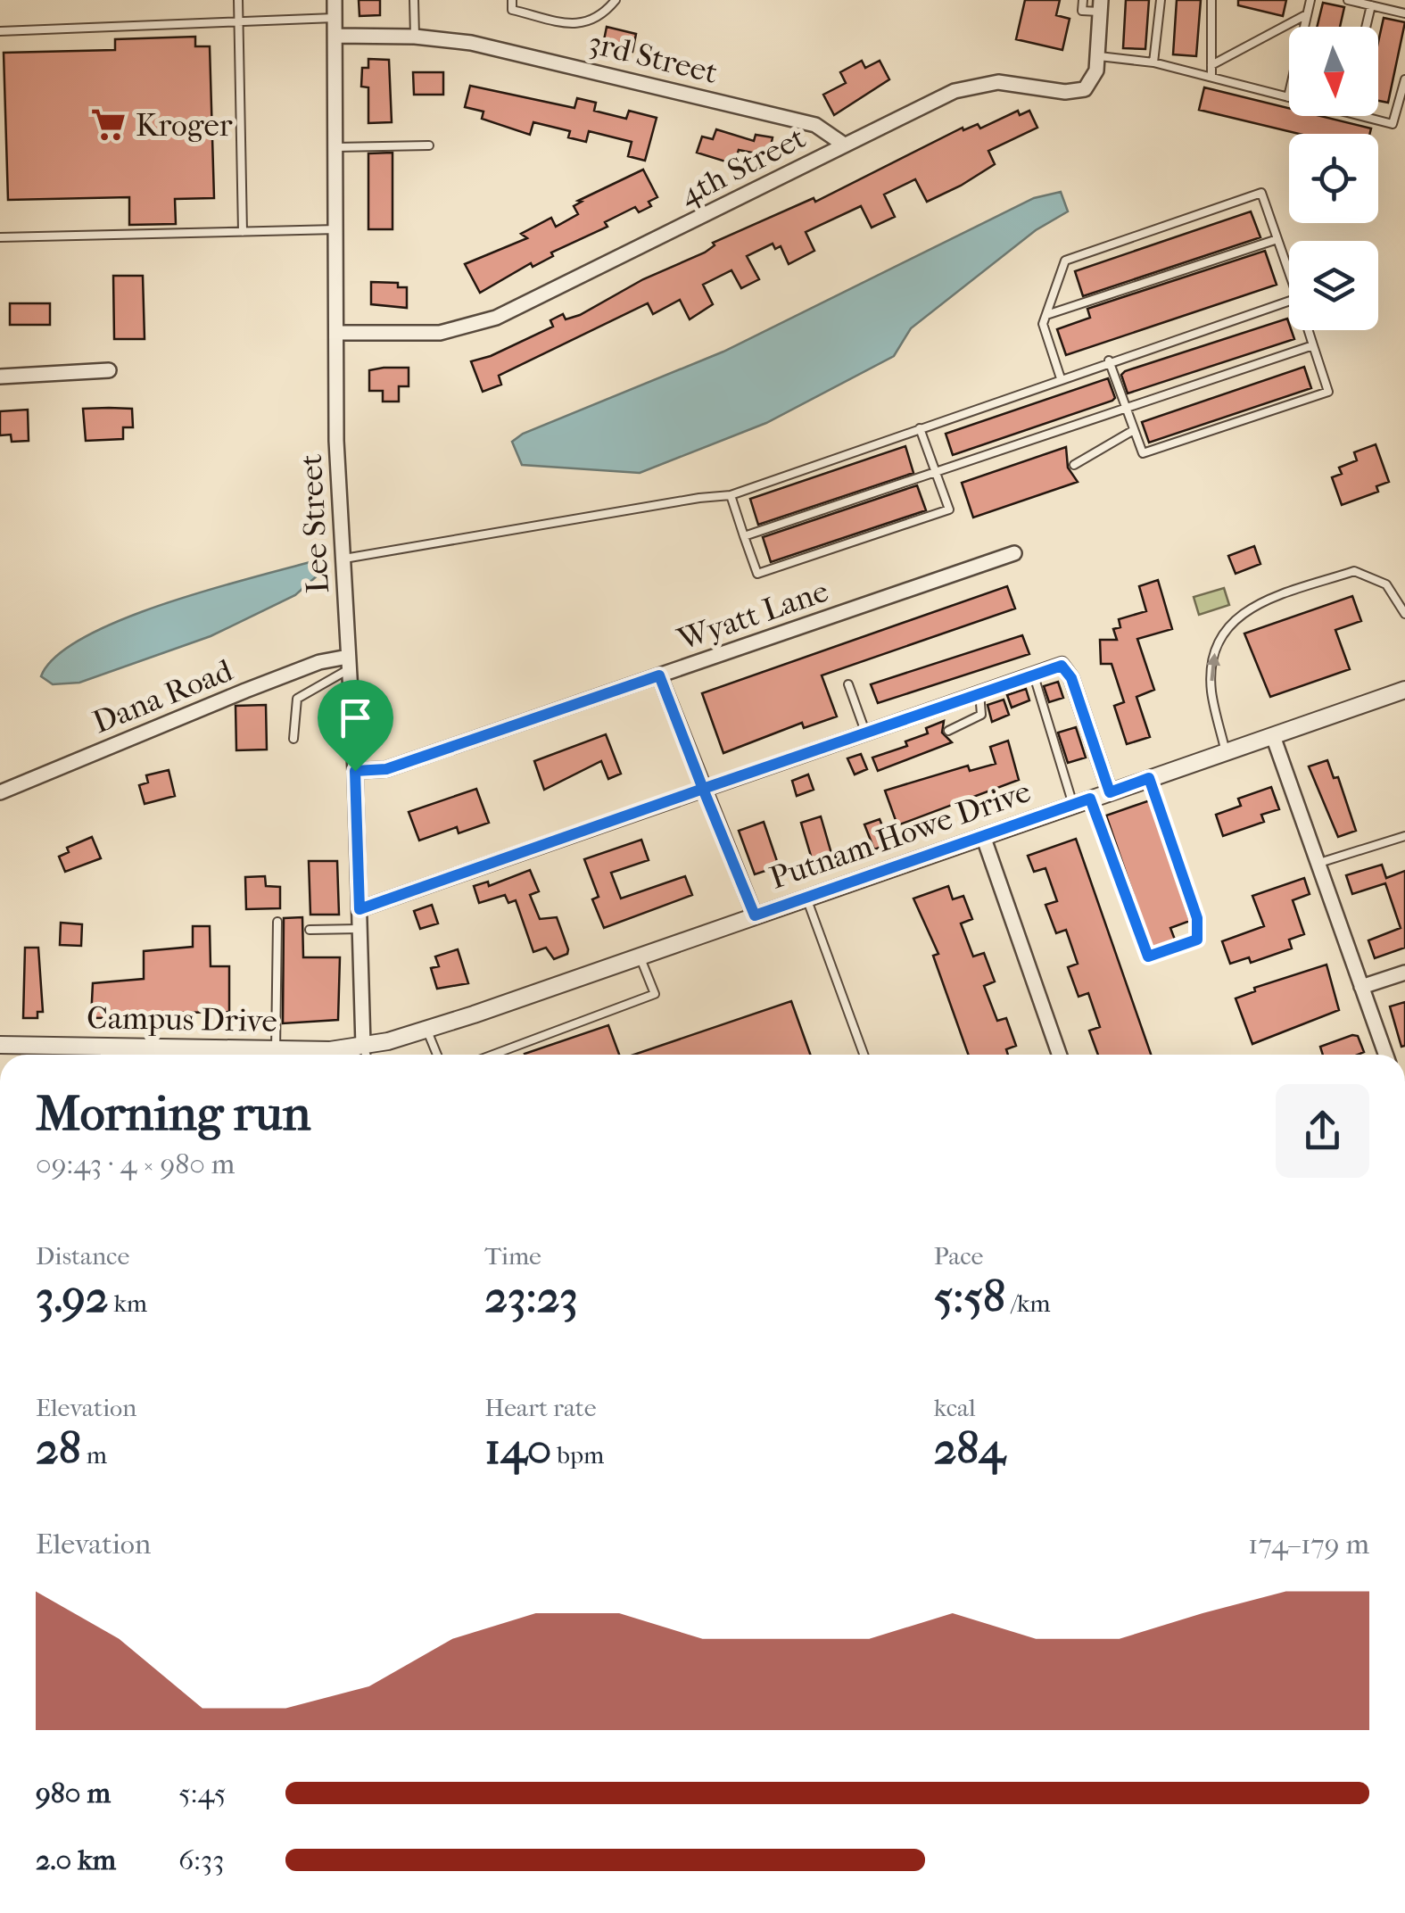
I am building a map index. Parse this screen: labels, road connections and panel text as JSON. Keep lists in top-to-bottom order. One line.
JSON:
{"streets":{"street":["3rd Street","4th Street","Lee Street","Wyatt Lane","Dana Road","Putnam Howe Drive","Campus Drive"]},"crossings":[["3rd Street","4th Street"],["3rd Street","Lee Street"],["4th Street","Lee Street"],["Lee Street","Wyatt Lane"],["Lee Street","Dana Road"],["Lee Street","Putnam Howe Drive"],["Lee Street","Campus Drive"],["Putnam Howe Drive","Campus Drive"]],"places":{"supermarket":["Kroger"]},"north":"bottom","page":{"heading":["Morning run","09:43 · 4 × 980 m"],"stats":[["Distance","3.92 km"],["Time","23:23"],["Pace","5:58 /km"],["Elevation","28 m"],["Heart rate","140 bpm"],["kcal","284"]],"chart":["Elevation","174–179 m"],"list":[{"name":"980 m","note":"5:45"},{"name":"2.0 km","note":"6:33"}]}}
